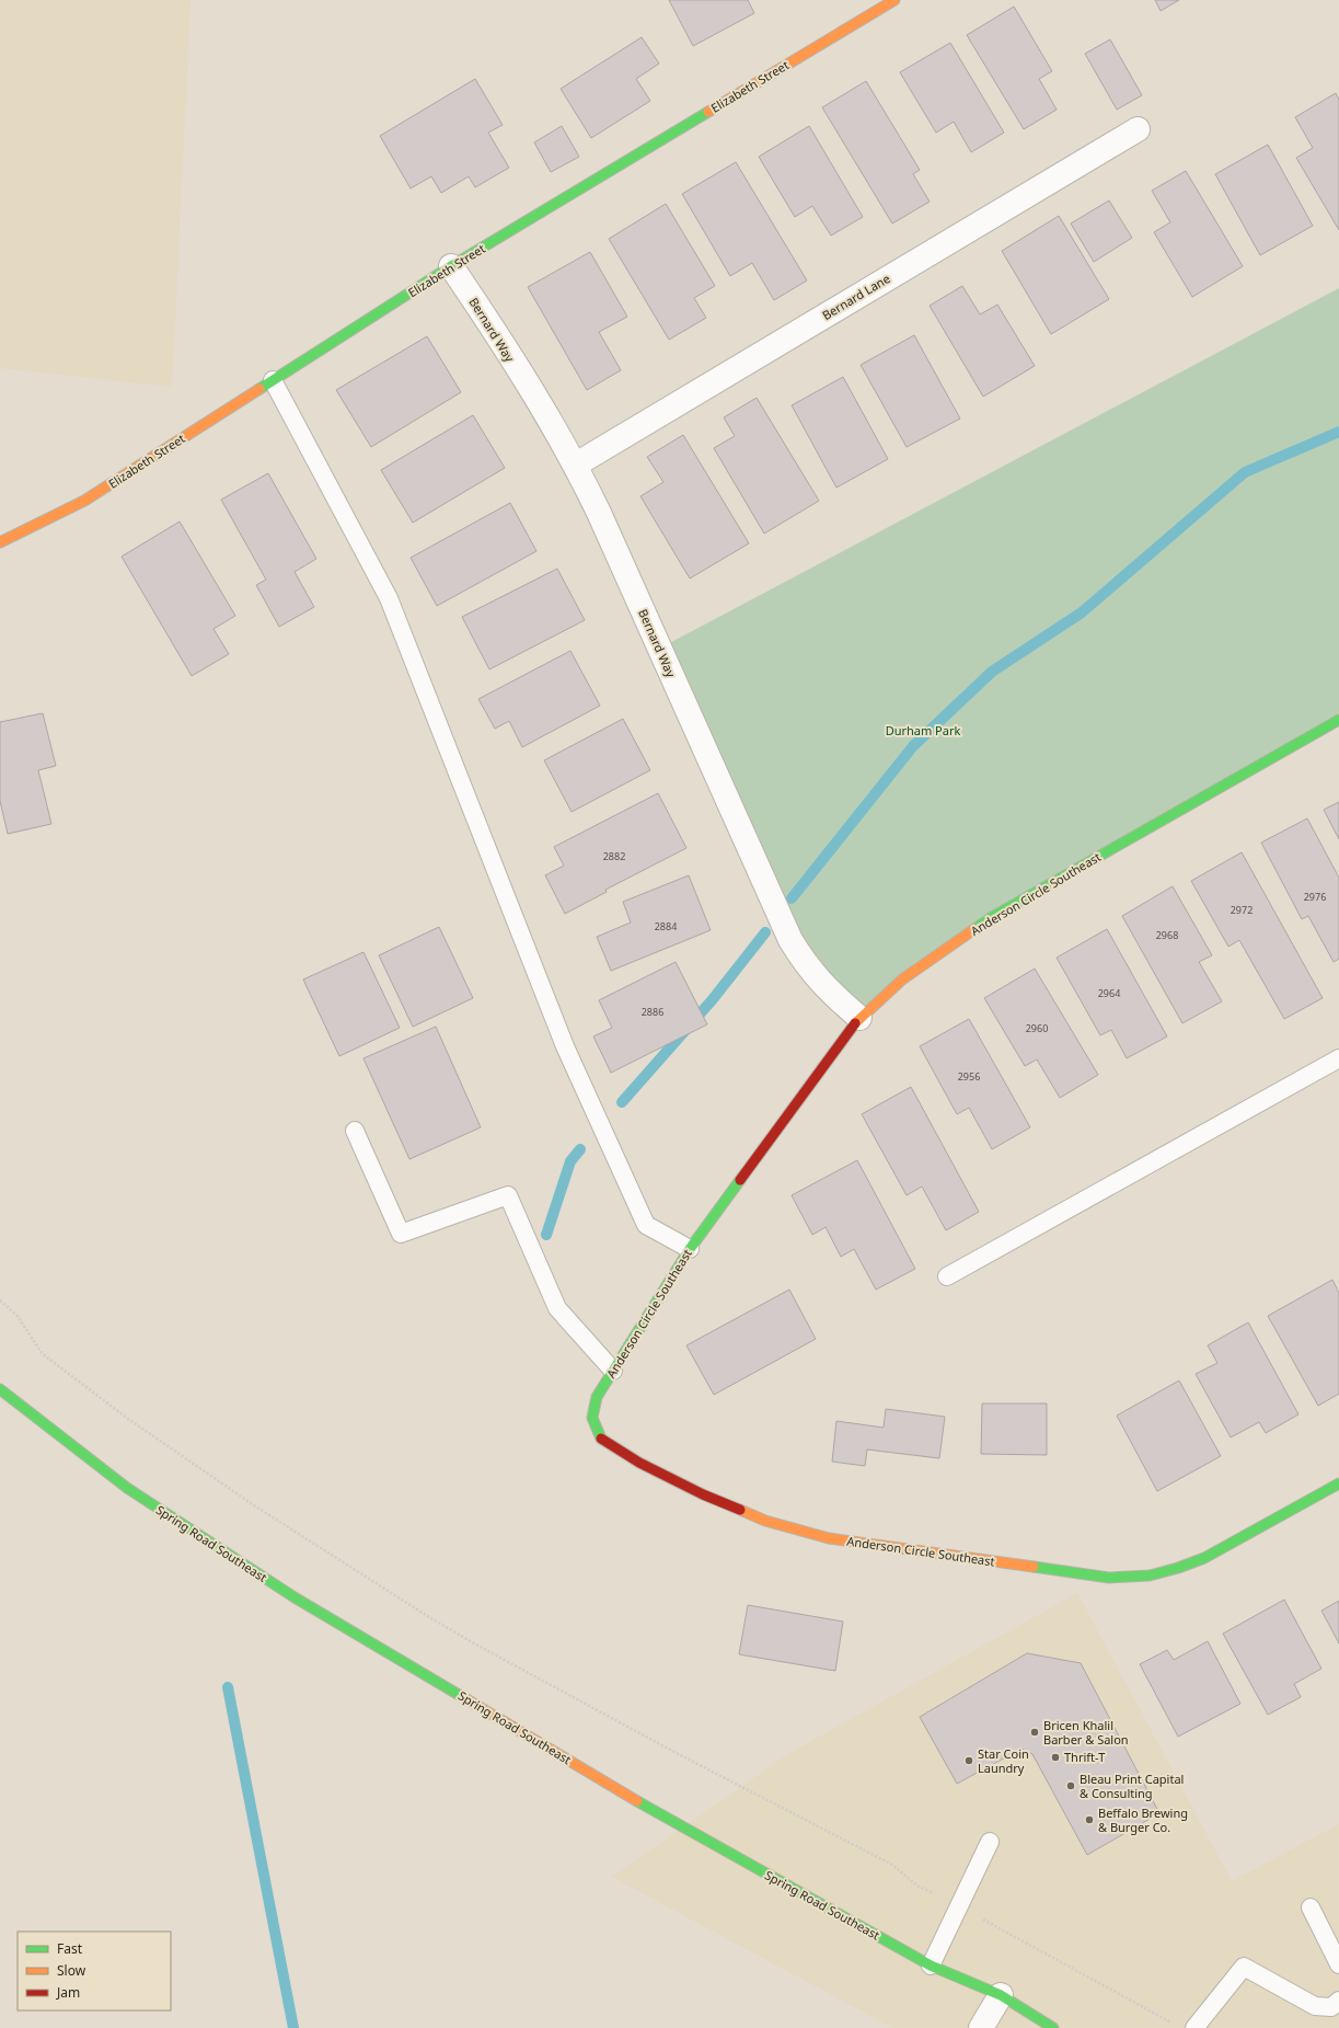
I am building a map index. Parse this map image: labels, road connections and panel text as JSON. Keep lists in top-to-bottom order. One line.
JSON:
{"streets":{"street":["Elizabeth Street","Bernard Lane","Bernard Way","Anderson Circle Southeast","Spring Road Southeast"]},"crossings":[["Elizabeth Street","Bernard Way"],["Bernard Lane","Bernard Way"],["Bernard Way","Anderson Circle Southeast"]],"parks":["Durham Park"],"places":["Bricen Khalil Barber & Salon","Thrift-T","Star Coin Laundry","Bleau Print Capital & Consulting","Beffalo Brewing & Burger Co."],"house_numbers":["2882","2976","2972","2884","2968","2964","2886","2960","2956"],"legend":["Fast","Slow","Jam"]}
